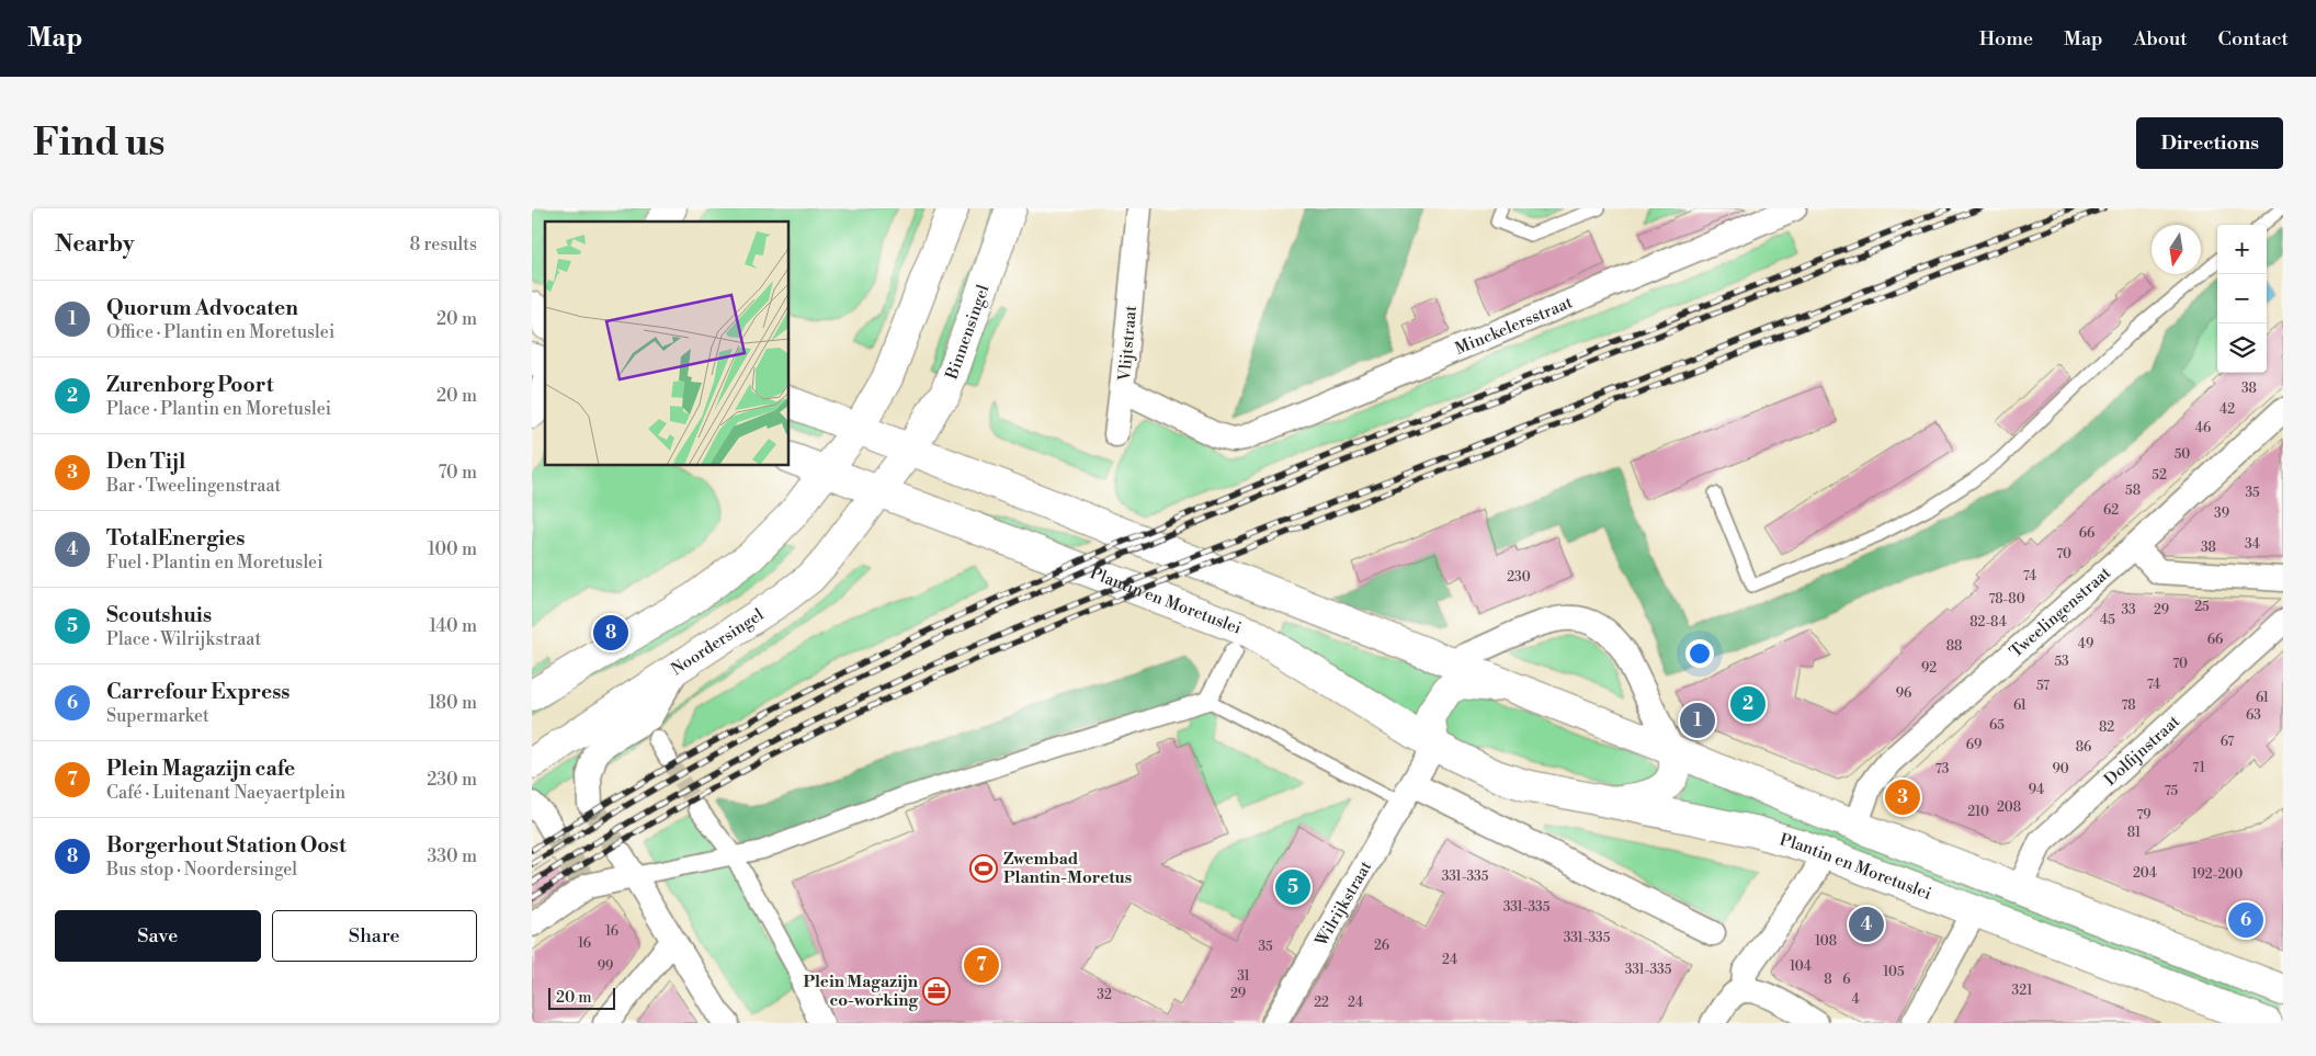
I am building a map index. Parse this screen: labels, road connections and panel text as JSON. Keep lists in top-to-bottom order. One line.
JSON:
{"streets":{"main road":["Binnensingel","Plantin en Moretuslei","Noordersingel"],"street":["Minckelersstraat","Vlijtstraat","Tweelingenstraat","Dolfijnstraat","Wilrijkstraat"]},"crossings":[["Minckelersstraat","Vlijtstraat"],["Binnensingel","Plantin en Moretuslei"],["Binnensingel","Noordersingel"],["Plantin en Moretuslei","Noordersingel"]],"places":{"sports":["Zwembad Plantin-Moretus"],"office":["Plein Magazijn co-working"]},"house_numbers":["38","42","46","50","52","58","35","62","39","66","34","38","70","74","230","78-80","25","33","29","45","82-84","66","49","88","53","70","92","74","57","96","61","61","78","63","65","82","67","69","86","71","73","90","94","75","208","210","79","81","204","192-200","331-335","331-335","16","331-335","108","16","26","35","24","99","104","331-335","105","31","8","6","321","29","32","4","22","24"],"scale_bar":"20 m","north":"bottom","page":{"header":"Map","nav":["Home","Map","About","Contact"],"buttons":["Directions",["Save","Share"]],"title":"Find us","heading":["Nearby","8 results"],"map_buttons":["+","−"],"list":[{"mark":"1","name":"Quorum Advocaten","note":"Office · Plantin en Moretuslei","value":"20 m"},{"mark":"2","name":"Zurenborg Poort","note":"Place · Plantin en Moretuslei","value":"20 m"},{"mark":"3","name":"Den Tijl","note":"Bar · Tweelingenstraat","value":"70 m"},{"mark":"4","name":"TotalEnergies","note":"Fuel · Plantin en Moretuslei","value":"100 m"},{"mark":"5","name":"Scoutshuis","note":"Place · Wilrijkstraat","value":"140 m"},{"mark":"6","name":"Carrefour Express","note":"Supermarket","value":"180 m"},{"mark":"7","name":"Plein Magazijn cafe","note":"Café · Luitenant Naeyaertplein","value":"230 m"},{"mark":"8","name":"Borgerhout Station Oost","note":"Bus stop · Noordersingel","value":"330 m"}],"pins":["8","2","1","3","5","6","4","7"],"scale":"20 m"}}
